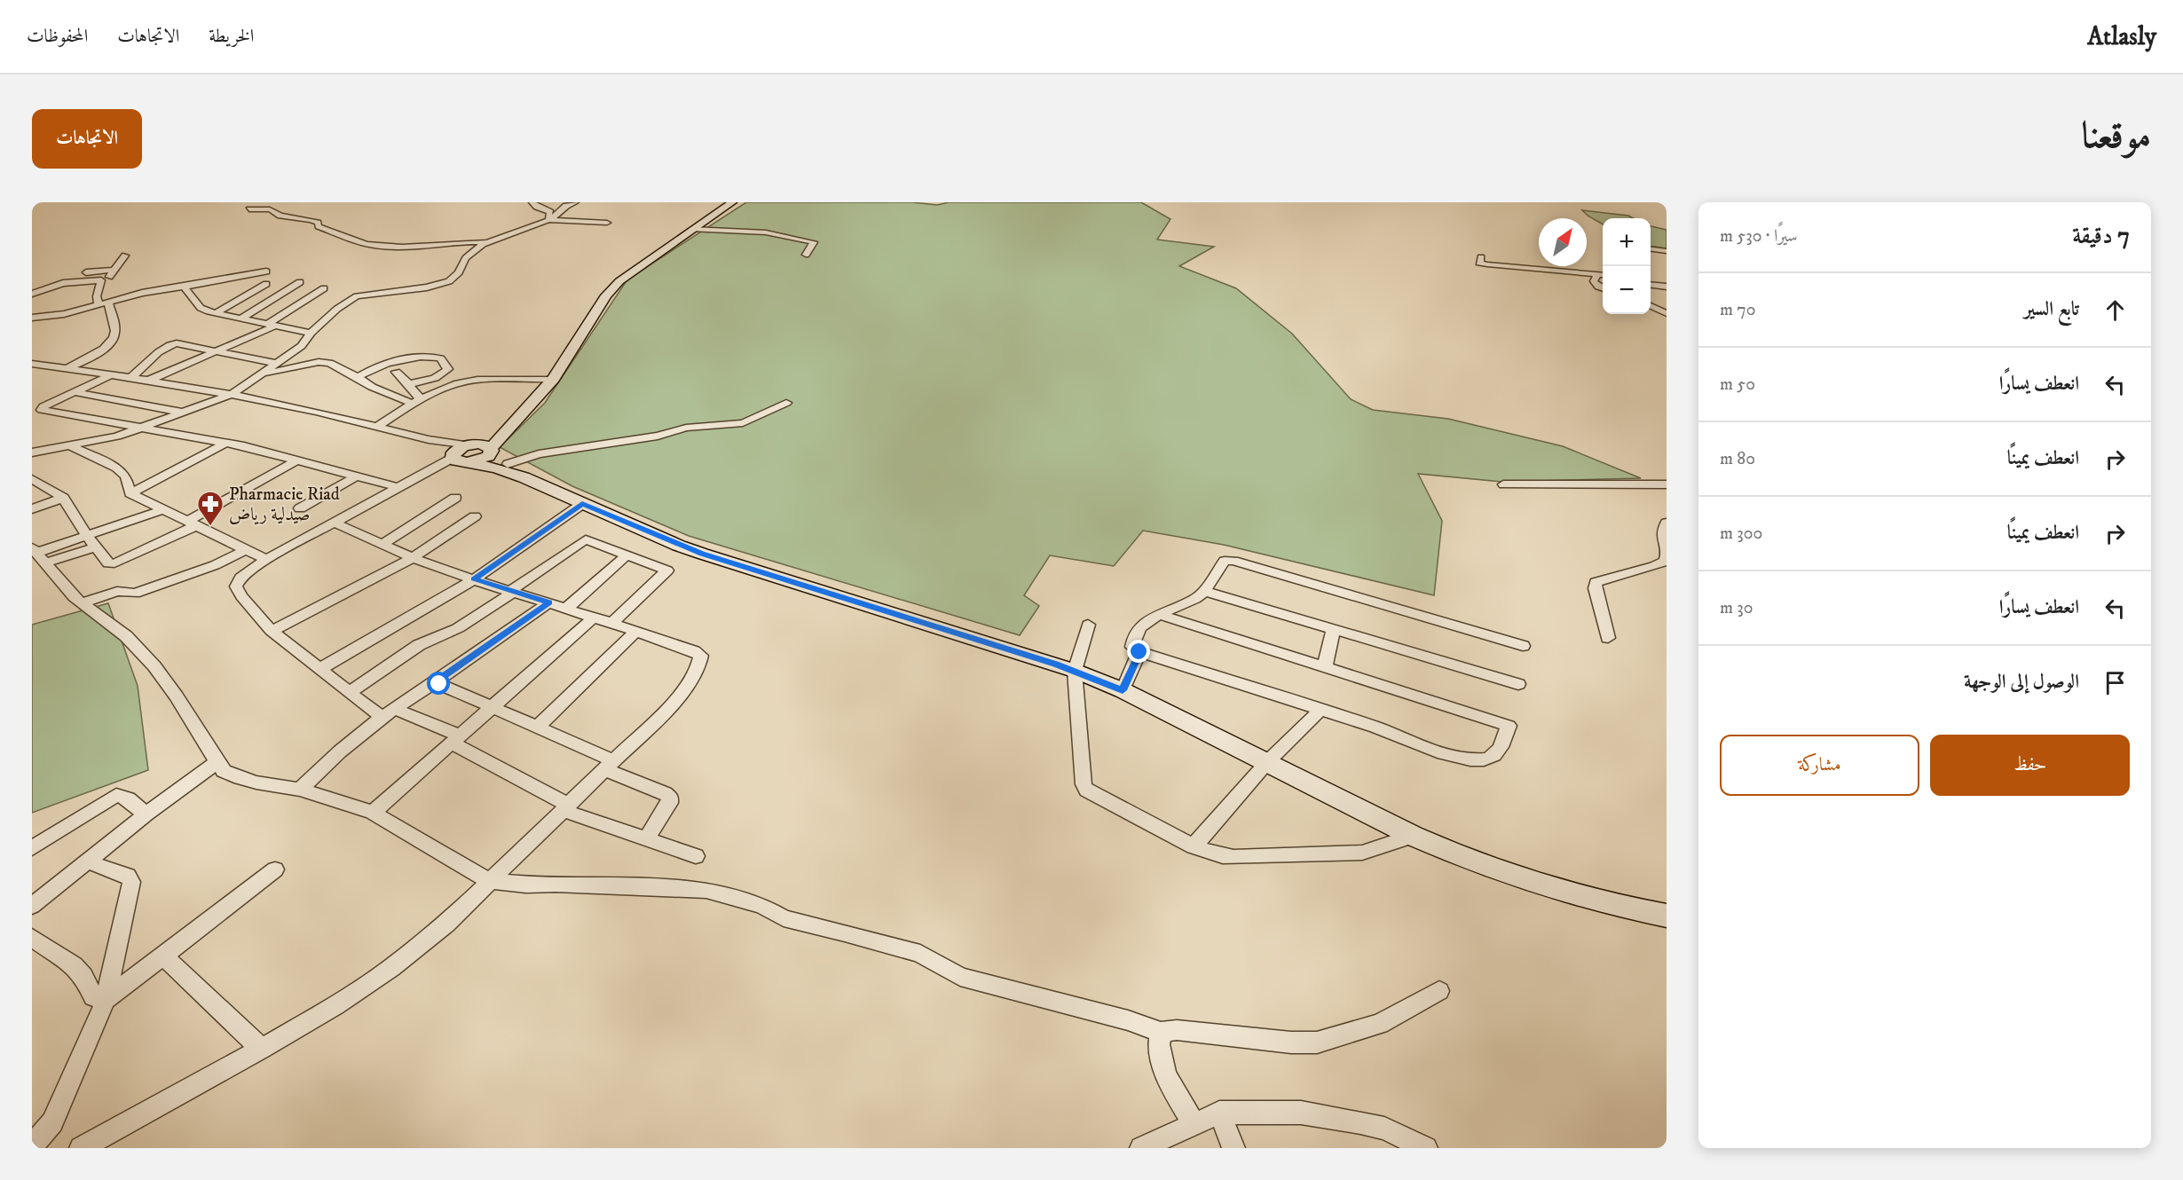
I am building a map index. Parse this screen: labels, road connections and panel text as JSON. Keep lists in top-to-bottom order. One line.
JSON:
{"places":{"pharmacy":["Pharmacie Riad صيدلية رياض"]},"north":"top right","page":{"header":"Atlasly","nav":["الخريطة","الاتجاهات","المحفوظات"],"title":"موقعنا","buttons":["الاتجاهات",["حفظ","مشاركة"]],"heading":["7 دقيقة","سيرًا · 530 m"],"map_buttons":["+","−"],"list":[["تابع السير","70 m"],["انعطف يسارًا","50 m"],["انعطف يمينًا","80 m"],["انعطف يمينًا","300 m"],["انعطف يسارًا","30 m"],"الوصول إلى الوجهة"]}}
